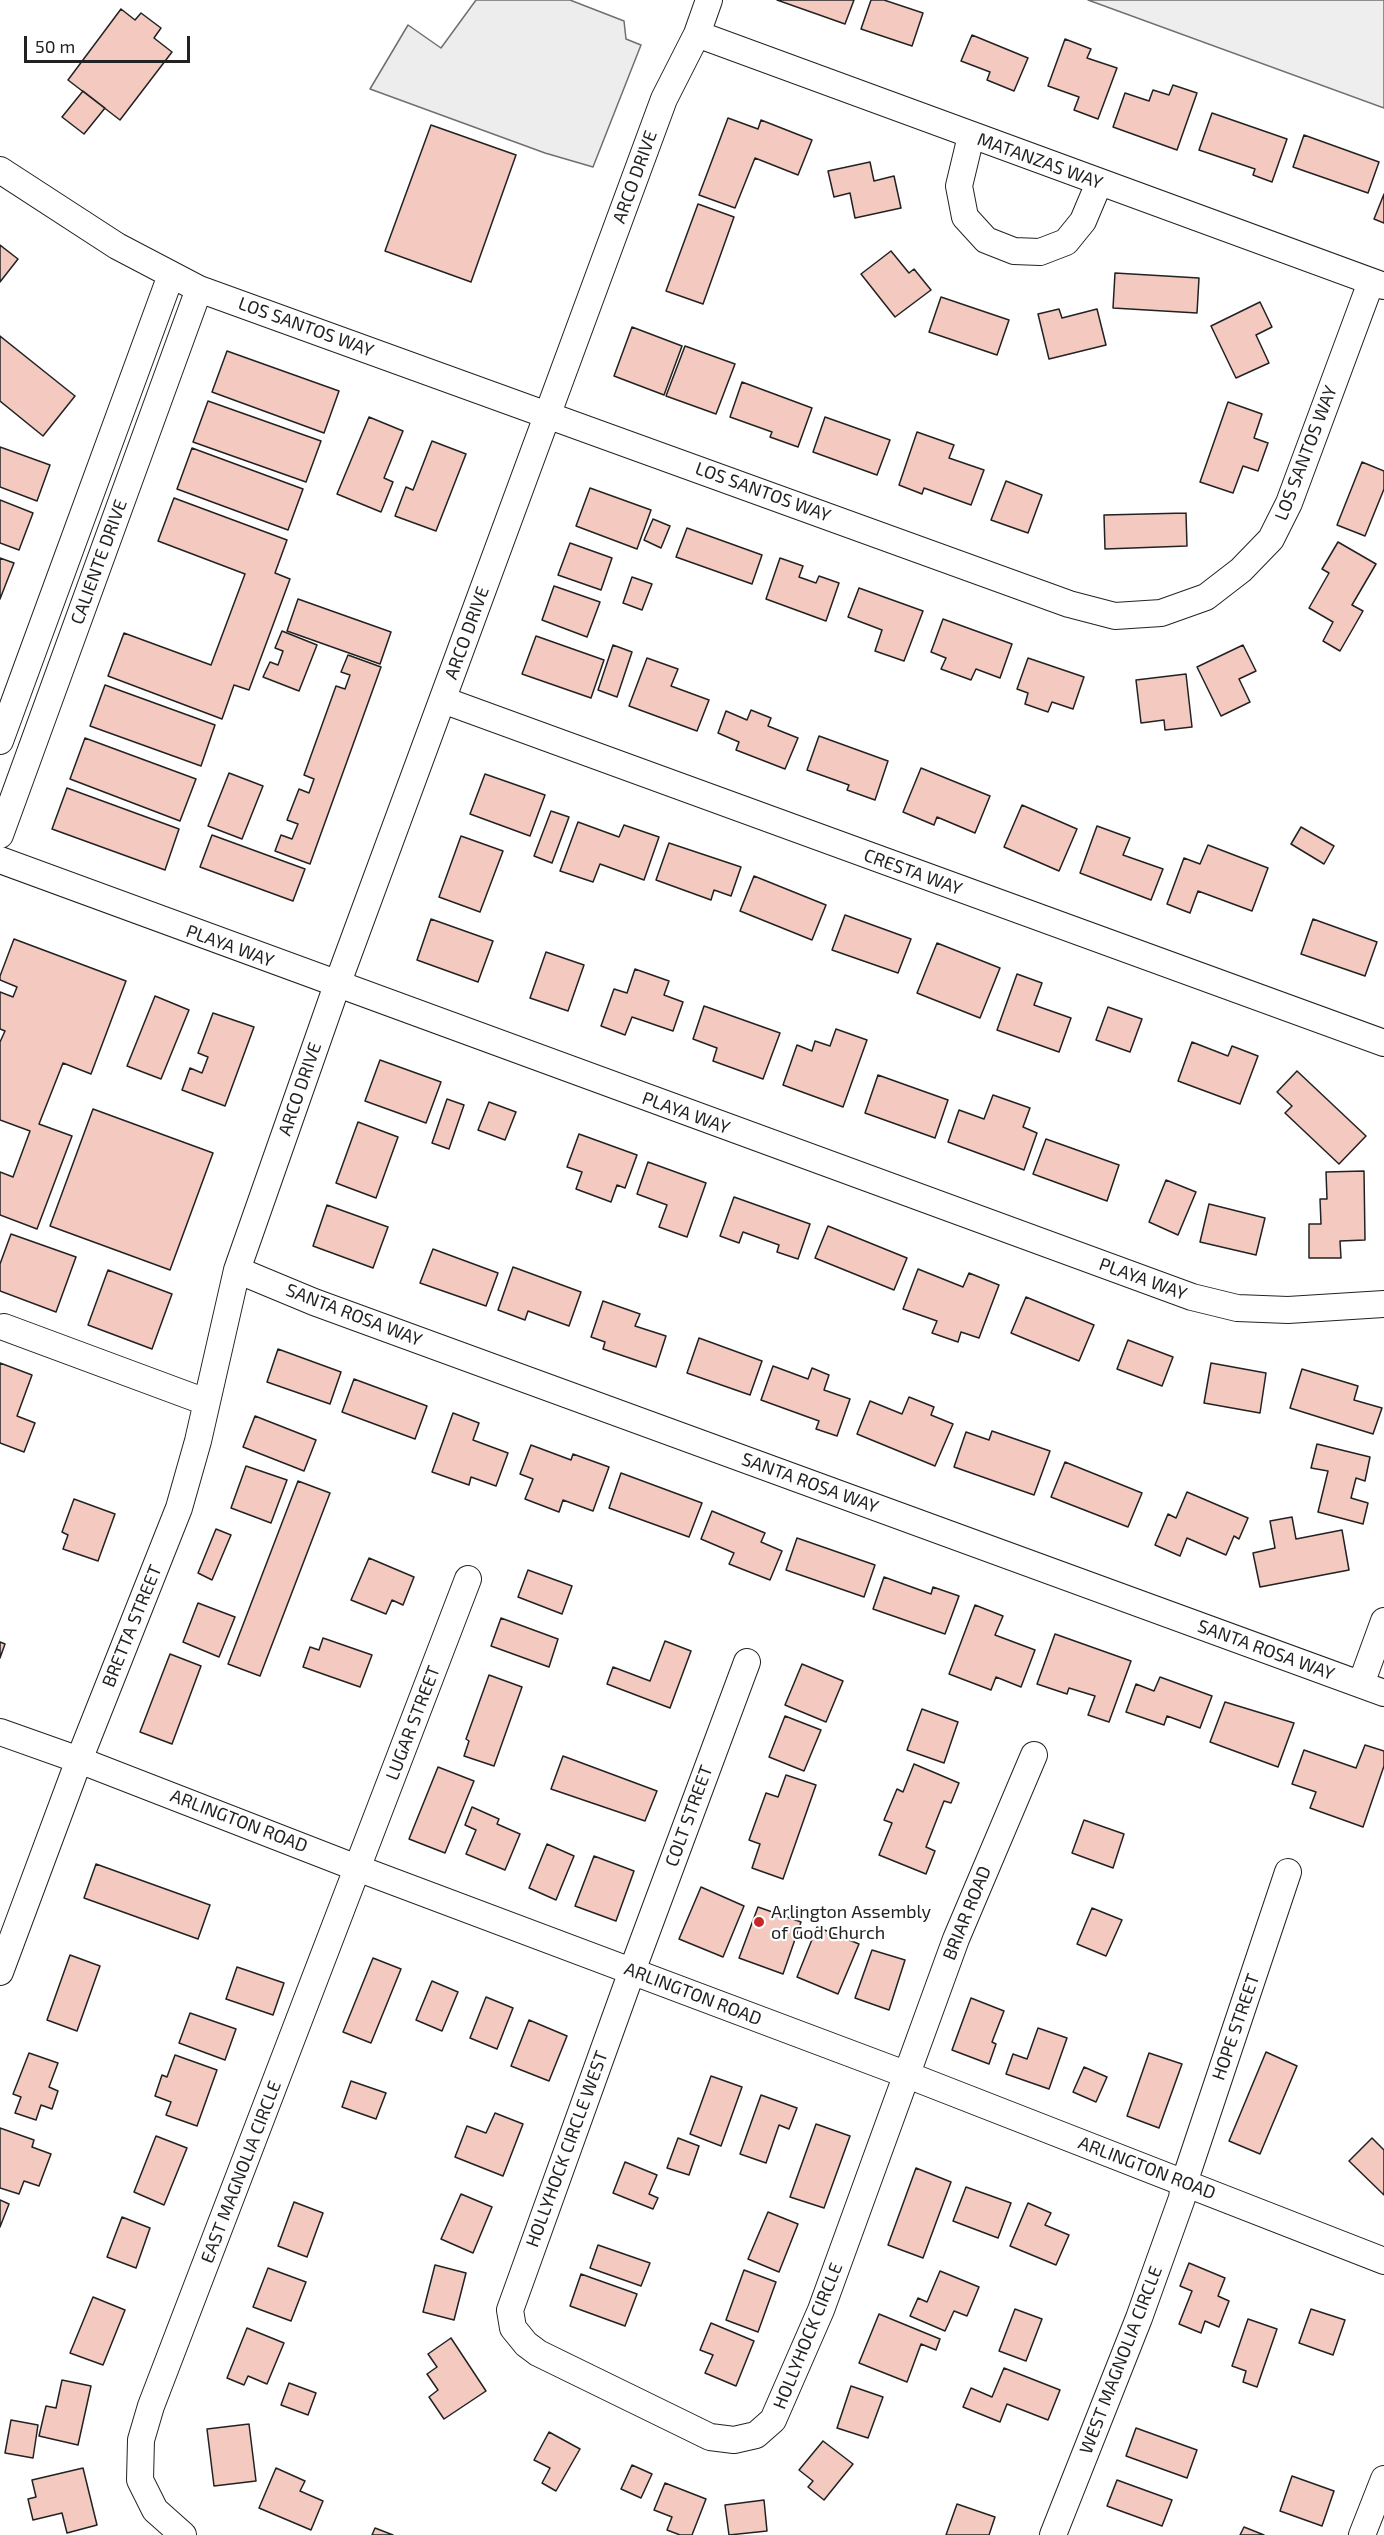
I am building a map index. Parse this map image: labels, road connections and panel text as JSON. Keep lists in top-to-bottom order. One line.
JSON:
{"streets":{"street":["MATANZAS WAY","ARCO DRIVE","LOS SANTOS WAY","CALIENTE DRIVE","CRESTA WAY","PLAYA WAY","SANTA ROSA WAY","BRETTA STREET","LUGAR STREET","COLT STREET","ARLINGTON ROAD","BRIAR ROAD","HOPE STREET","HOLLYHOCK CIRCLE WEST","EAST MAGNOLIA CIRCLE","HOLLYHOCK CIRCLE","WEST MAGNOLIA CIRCLE"]},"crossings":[["MATANZAS WAY","ARCO DRIVE"],["MATANZAS WAY","LOS SANTOS WAY"],["ARCO DRIVE","LOS SANTOS WAY"],["ARCO DRIVE","CRESTA WAY"],["ARCO DRIVE","PLAYA WAY"],["ARCO DRIVE","SANTA ROSA WAY"],["ARCO DRIVE","BRETTA STREET"],["LOS SANTOS WAY","CALIENTE DRIVE"],["SANTA ROSA WAY","BRETTA STREET"],["BRETTA STREET","ARLINGTON ROAD"],["LUGAR STREET","ARLINGTON ROAD"],["LUGAR STREET","EAST MAGNOLIA CIRCLE"],["COLT STREET","ARLINGTON ROAD"],["COLT STREET","HOLLYHOCK CIRCLE WEST"],["ARLINGTON ROAD","BRIAR ROAD"],["ARLINGTON ROAD","HOPE STREET"],["ARLINGTON ROAD","HOLLYHOCK CIRCLE WEST"],["ARLINGTON ROAD","EAST MAGNOLIA CIRCLE"],["ARLINGTON ROAD","HOLLYHOCK CIRCLE"],["ARLINGTON ROAD","WEST MAGNOLIA CIRCLE"],["BRIAR ROAD","HOLLYHOCK CIRCLE"],["HOPE STREET","WEST MAGNOLIA CIRCLE"],["HOLLYHOCK CIRCLE WEST","HOLLYHOCK CIRCLE"]],"places":["Arlington Assembly of God Church"],"scale_bar":"50 m"}
